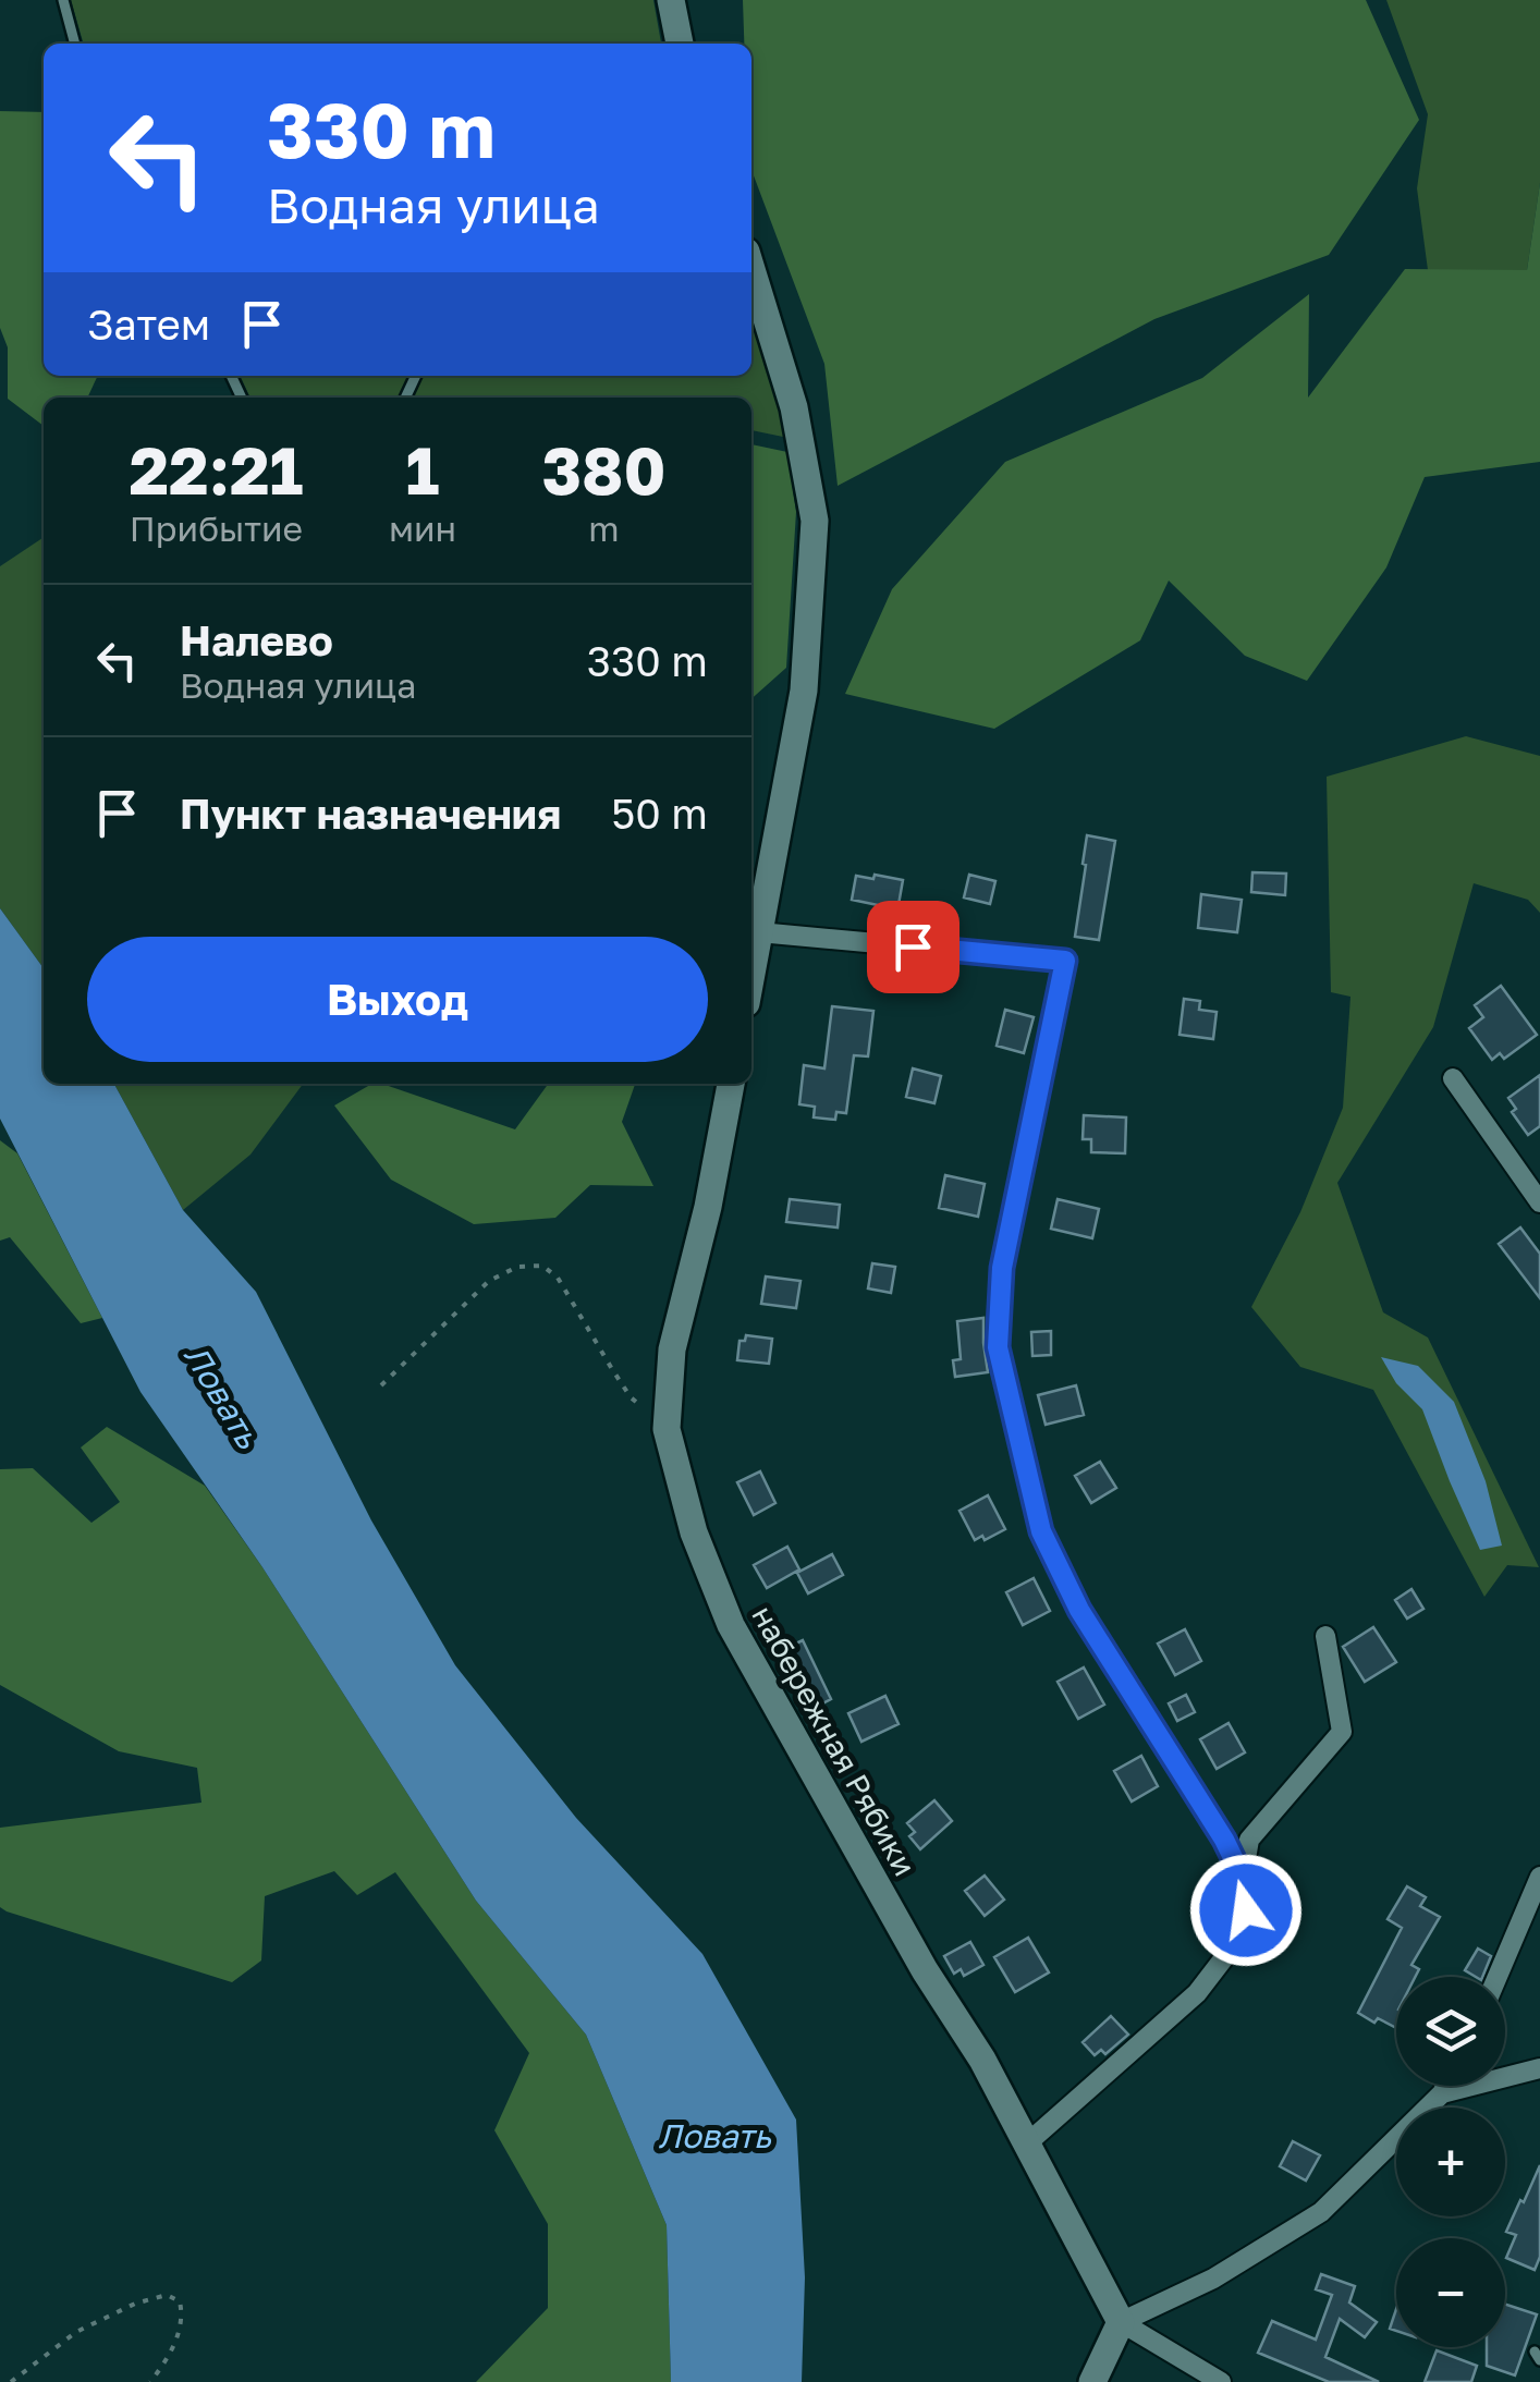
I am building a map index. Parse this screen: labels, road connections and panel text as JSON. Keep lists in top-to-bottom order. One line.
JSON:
{"streets":{"street":["набережная Рябики"]},"water":["Ловать"],"page":{"turn":["330 m","Водная улица"],"then":"Затем","eta":["22:21","Прибытие","1","мин","380","m"],"list":[{"name":"Налево","note":"Водная улица","value":"330 m"},{"name":"Пункт назначения","value":"50 m"}],"buttons":"Выход","map_buttons":["+","−"]}}
